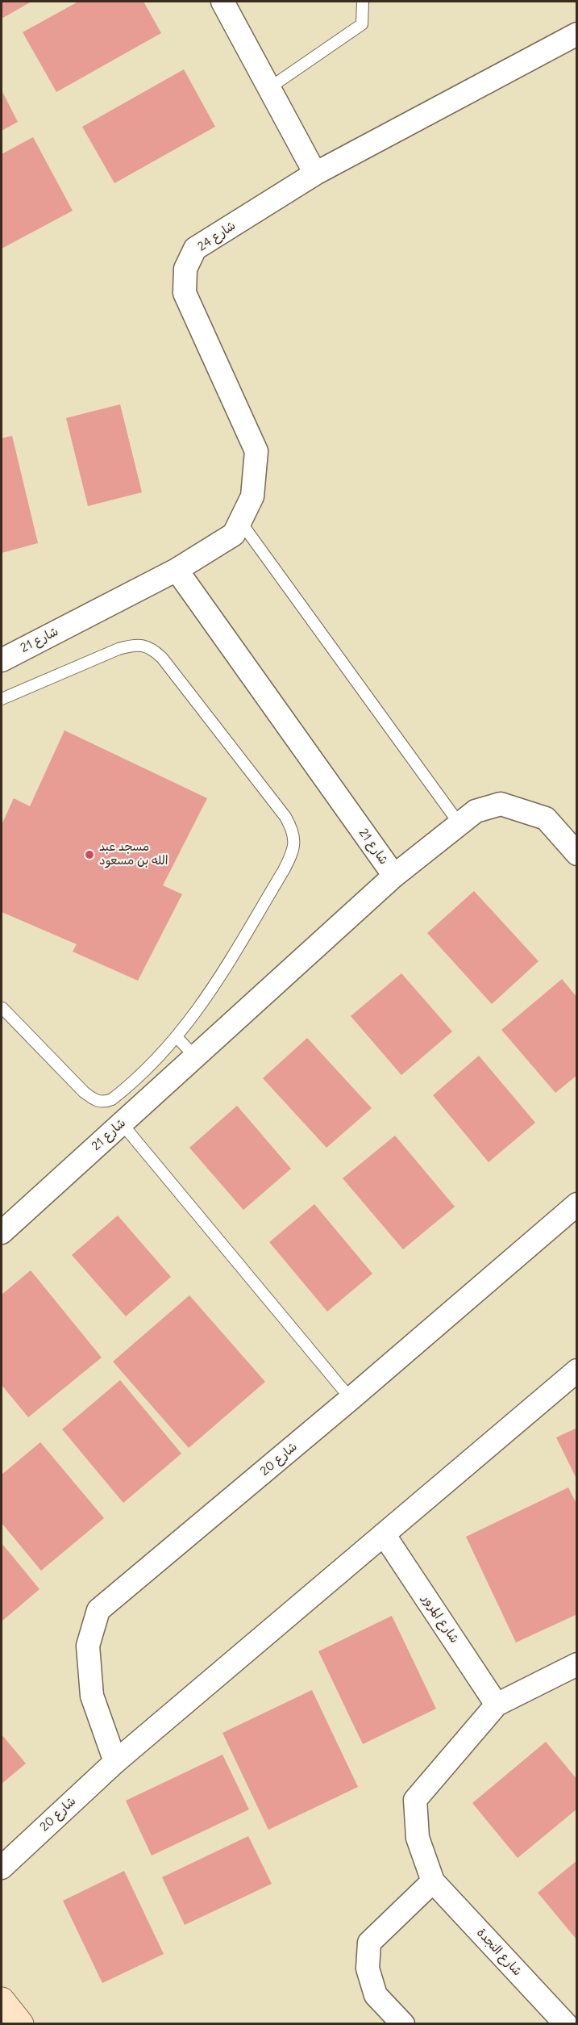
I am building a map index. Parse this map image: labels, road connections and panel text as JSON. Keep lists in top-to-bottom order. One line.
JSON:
{"streets":{"street":["شارع 24","شارع 21","شارع 20","شارع المرور","شارع النجدة"]},"crossings":[["شارع 24","شارع 21"],["شارع 20","شارع المرور"],["شارع المرور","شارع النجدة"]],"places":["مسجد عبد الله بن مسعود"]}
